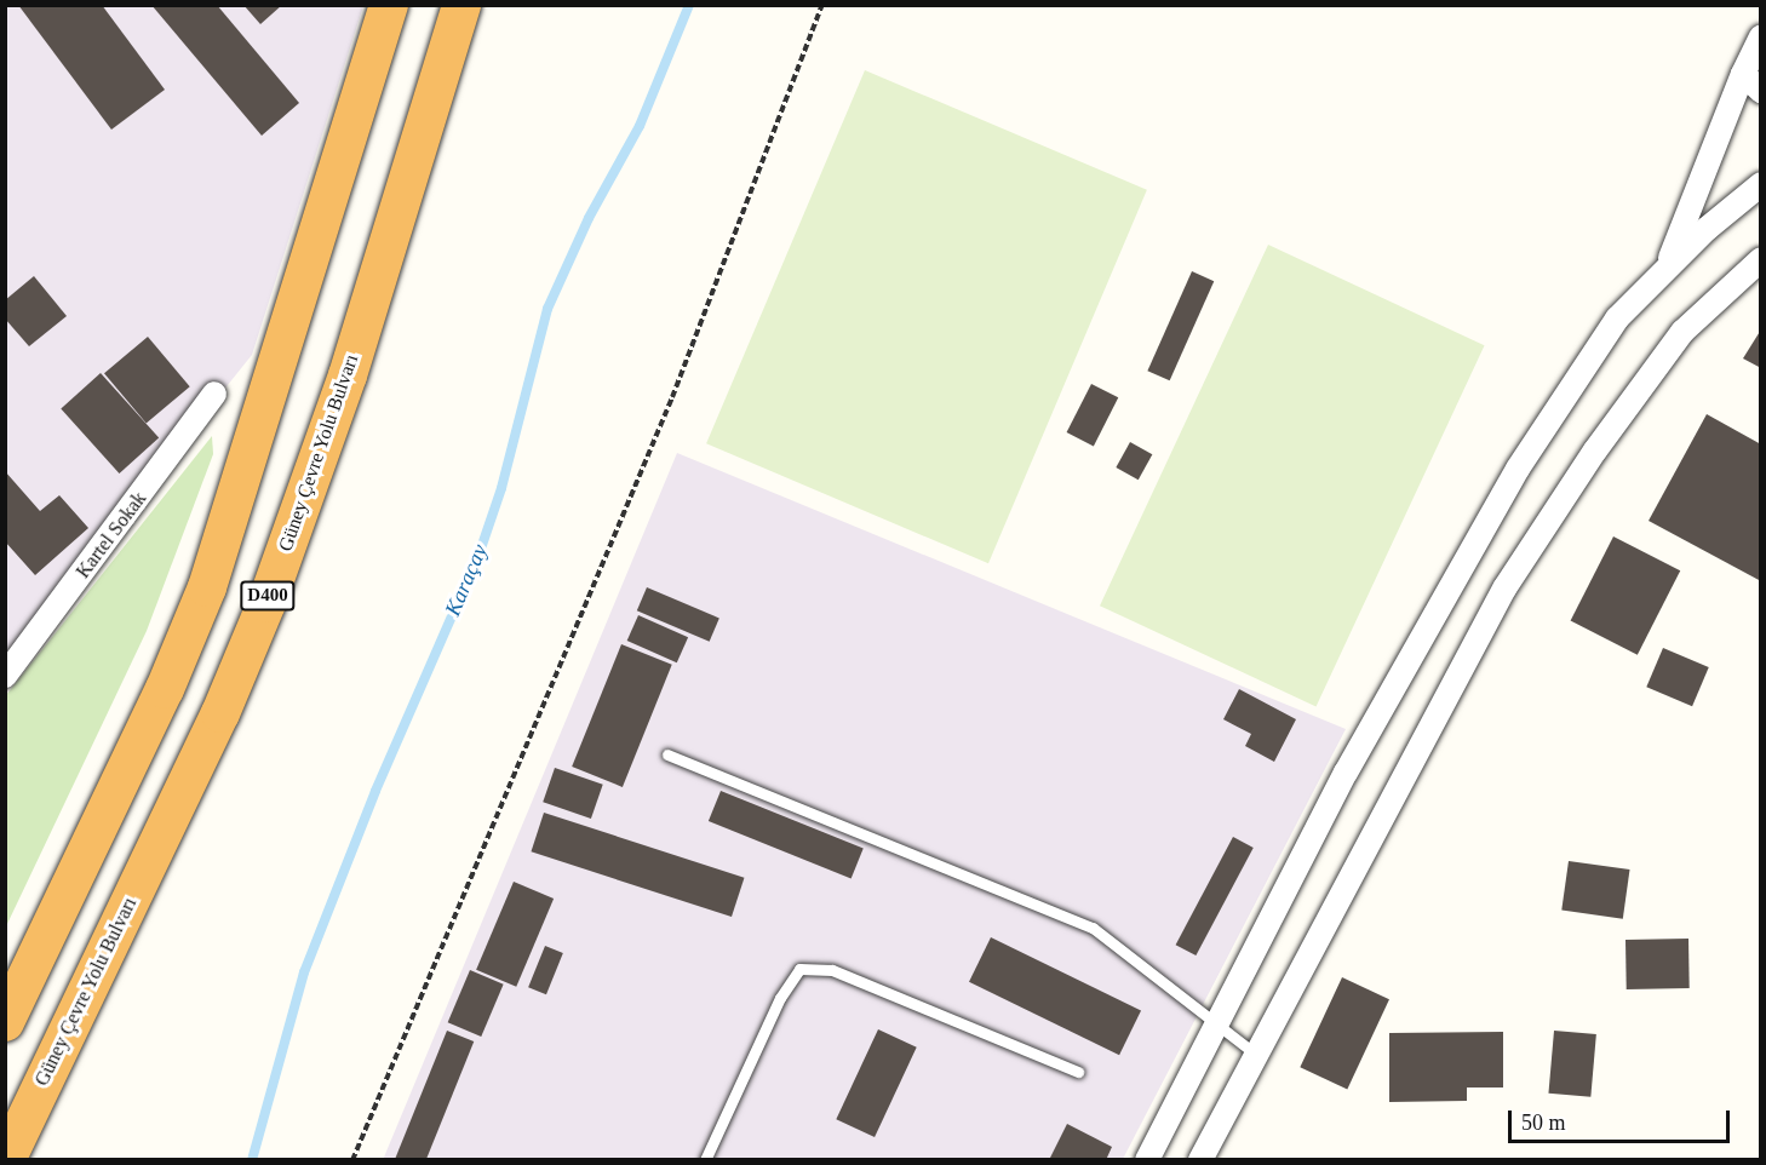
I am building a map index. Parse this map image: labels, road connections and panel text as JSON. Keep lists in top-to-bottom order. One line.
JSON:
{"streets":{"highway":["Güney Çevre Yolu Bulvarı","D400"],"street":["Kartel Sokak"]},"water":["Karaçay"],"scale_bar":"50 m"}
